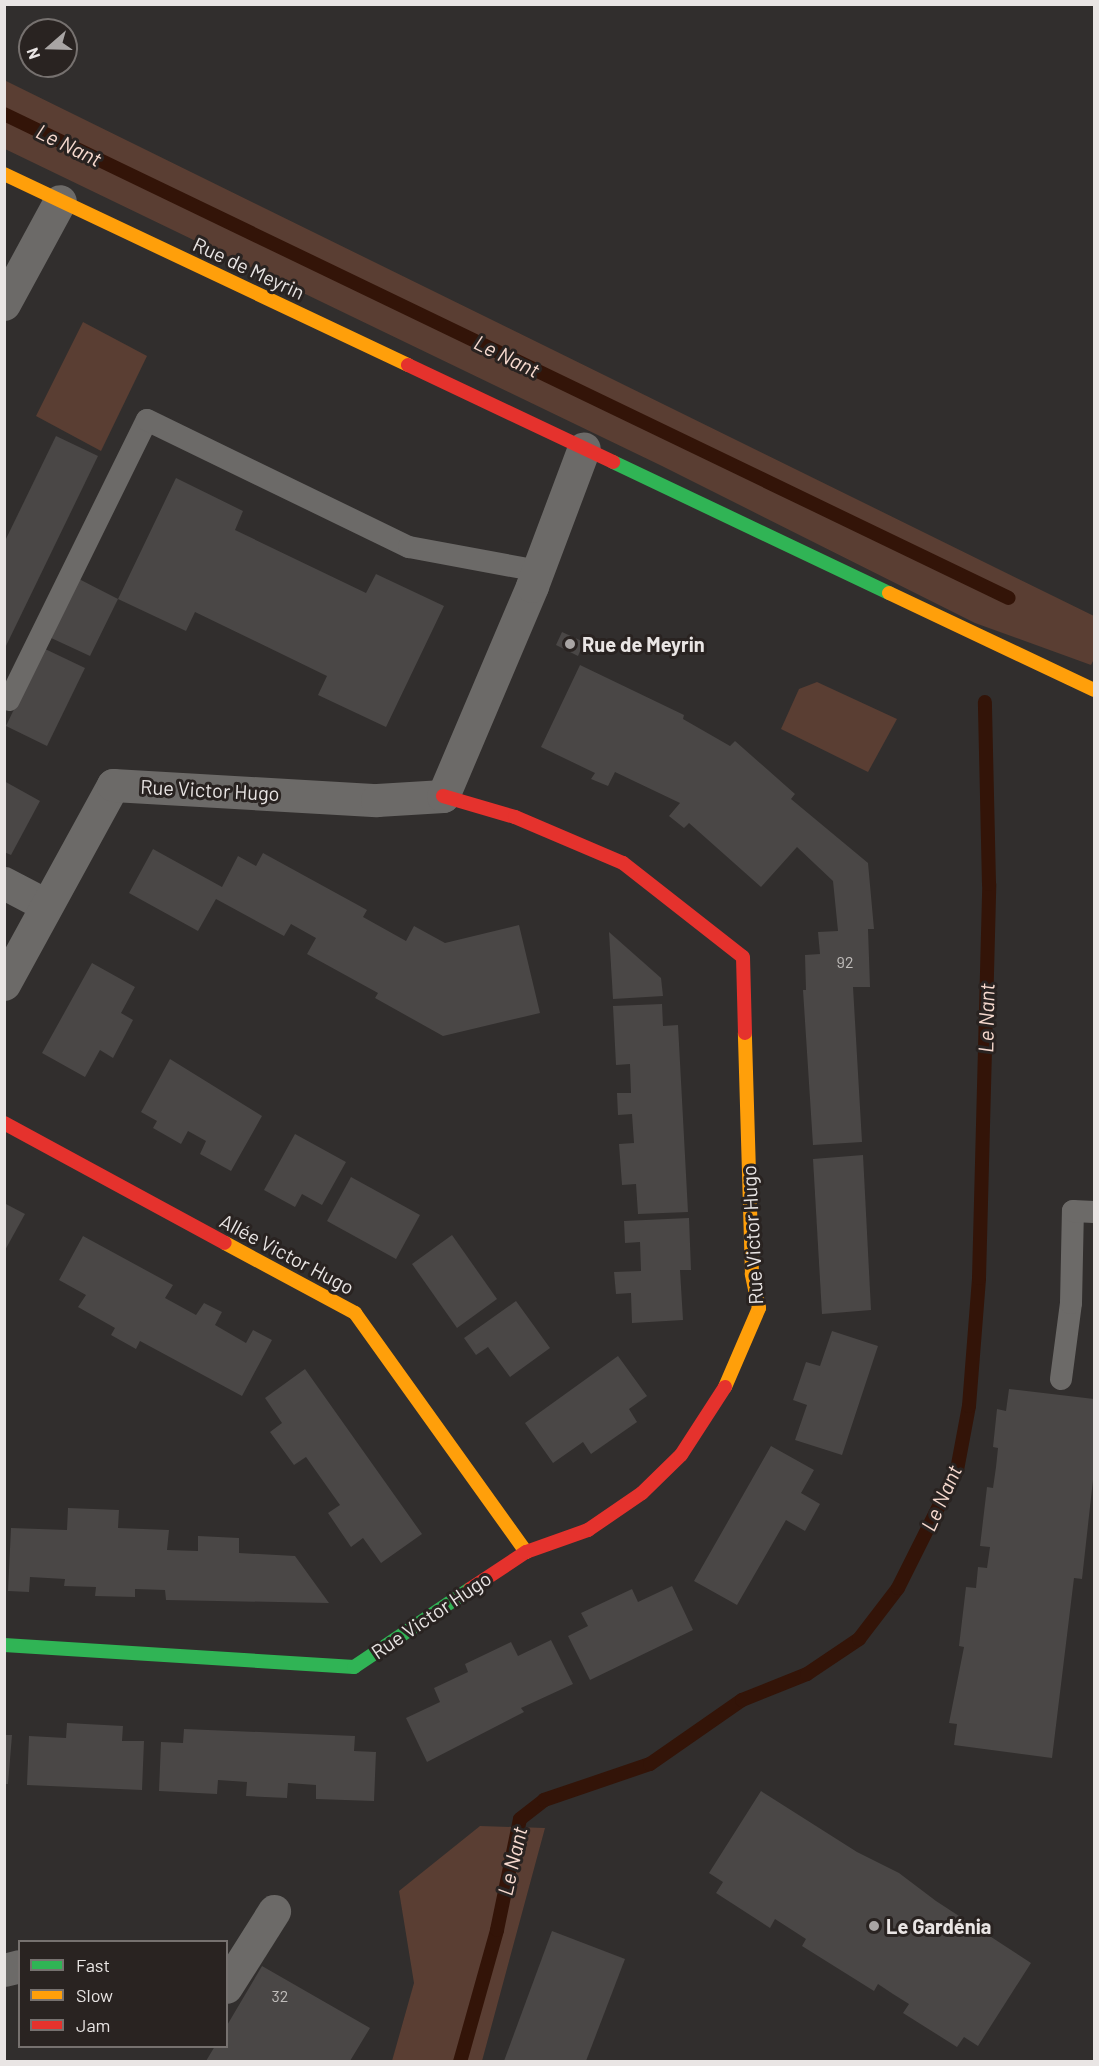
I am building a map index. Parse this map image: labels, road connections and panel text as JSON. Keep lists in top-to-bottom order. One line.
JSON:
{"streets":{"street":["Rue de Meyrin","Rue Victor Hugo","Allée Victor Hugo"]},"crossings":[["Rue Victor Hugo","Allée Victor Hugo"]],"water":["Le Nant"],"places":["Rue de Meyrin","Le Gardénia"],"house_numbers":["92","32"],"legend":["Fast","Slow","Jam"],"north":"left"}
